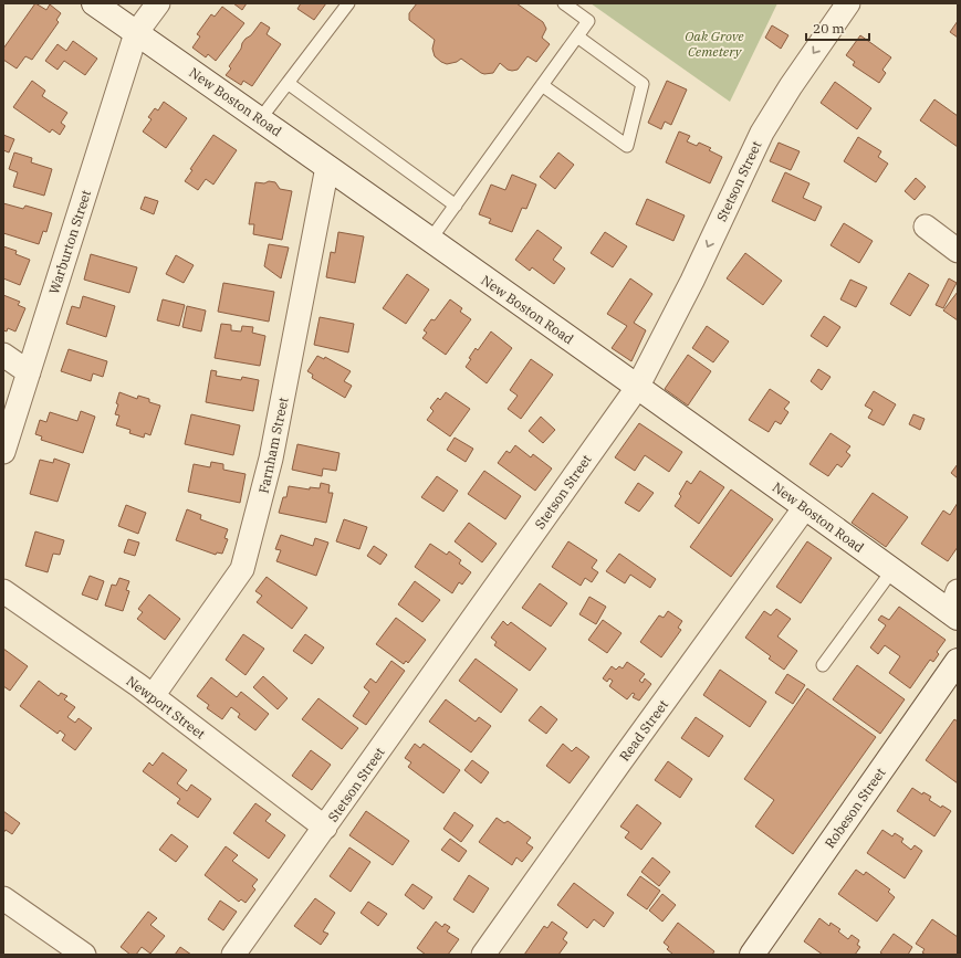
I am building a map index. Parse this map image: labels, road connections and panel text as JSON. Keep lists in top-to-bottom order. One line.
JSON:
{"streets":{"street":["New Boston Road","Stetson Street","Warburton Street","Farnham Street","Newport Street","Read Street","Robeson Street"]},"crossings":[["New Boston Road","Stetson Street"],["New Boston Road","Warburton Street"],["New Boston Road","Farnham Street"],["New Boston Road","Read Street"],["Stetson Street","Newport Street"],["Farnham Street","Newport Street"]],"one_way":["Stetson Street"],"parks":["Oak Grove Cemetery"],"scale_bar":"20 m"}
